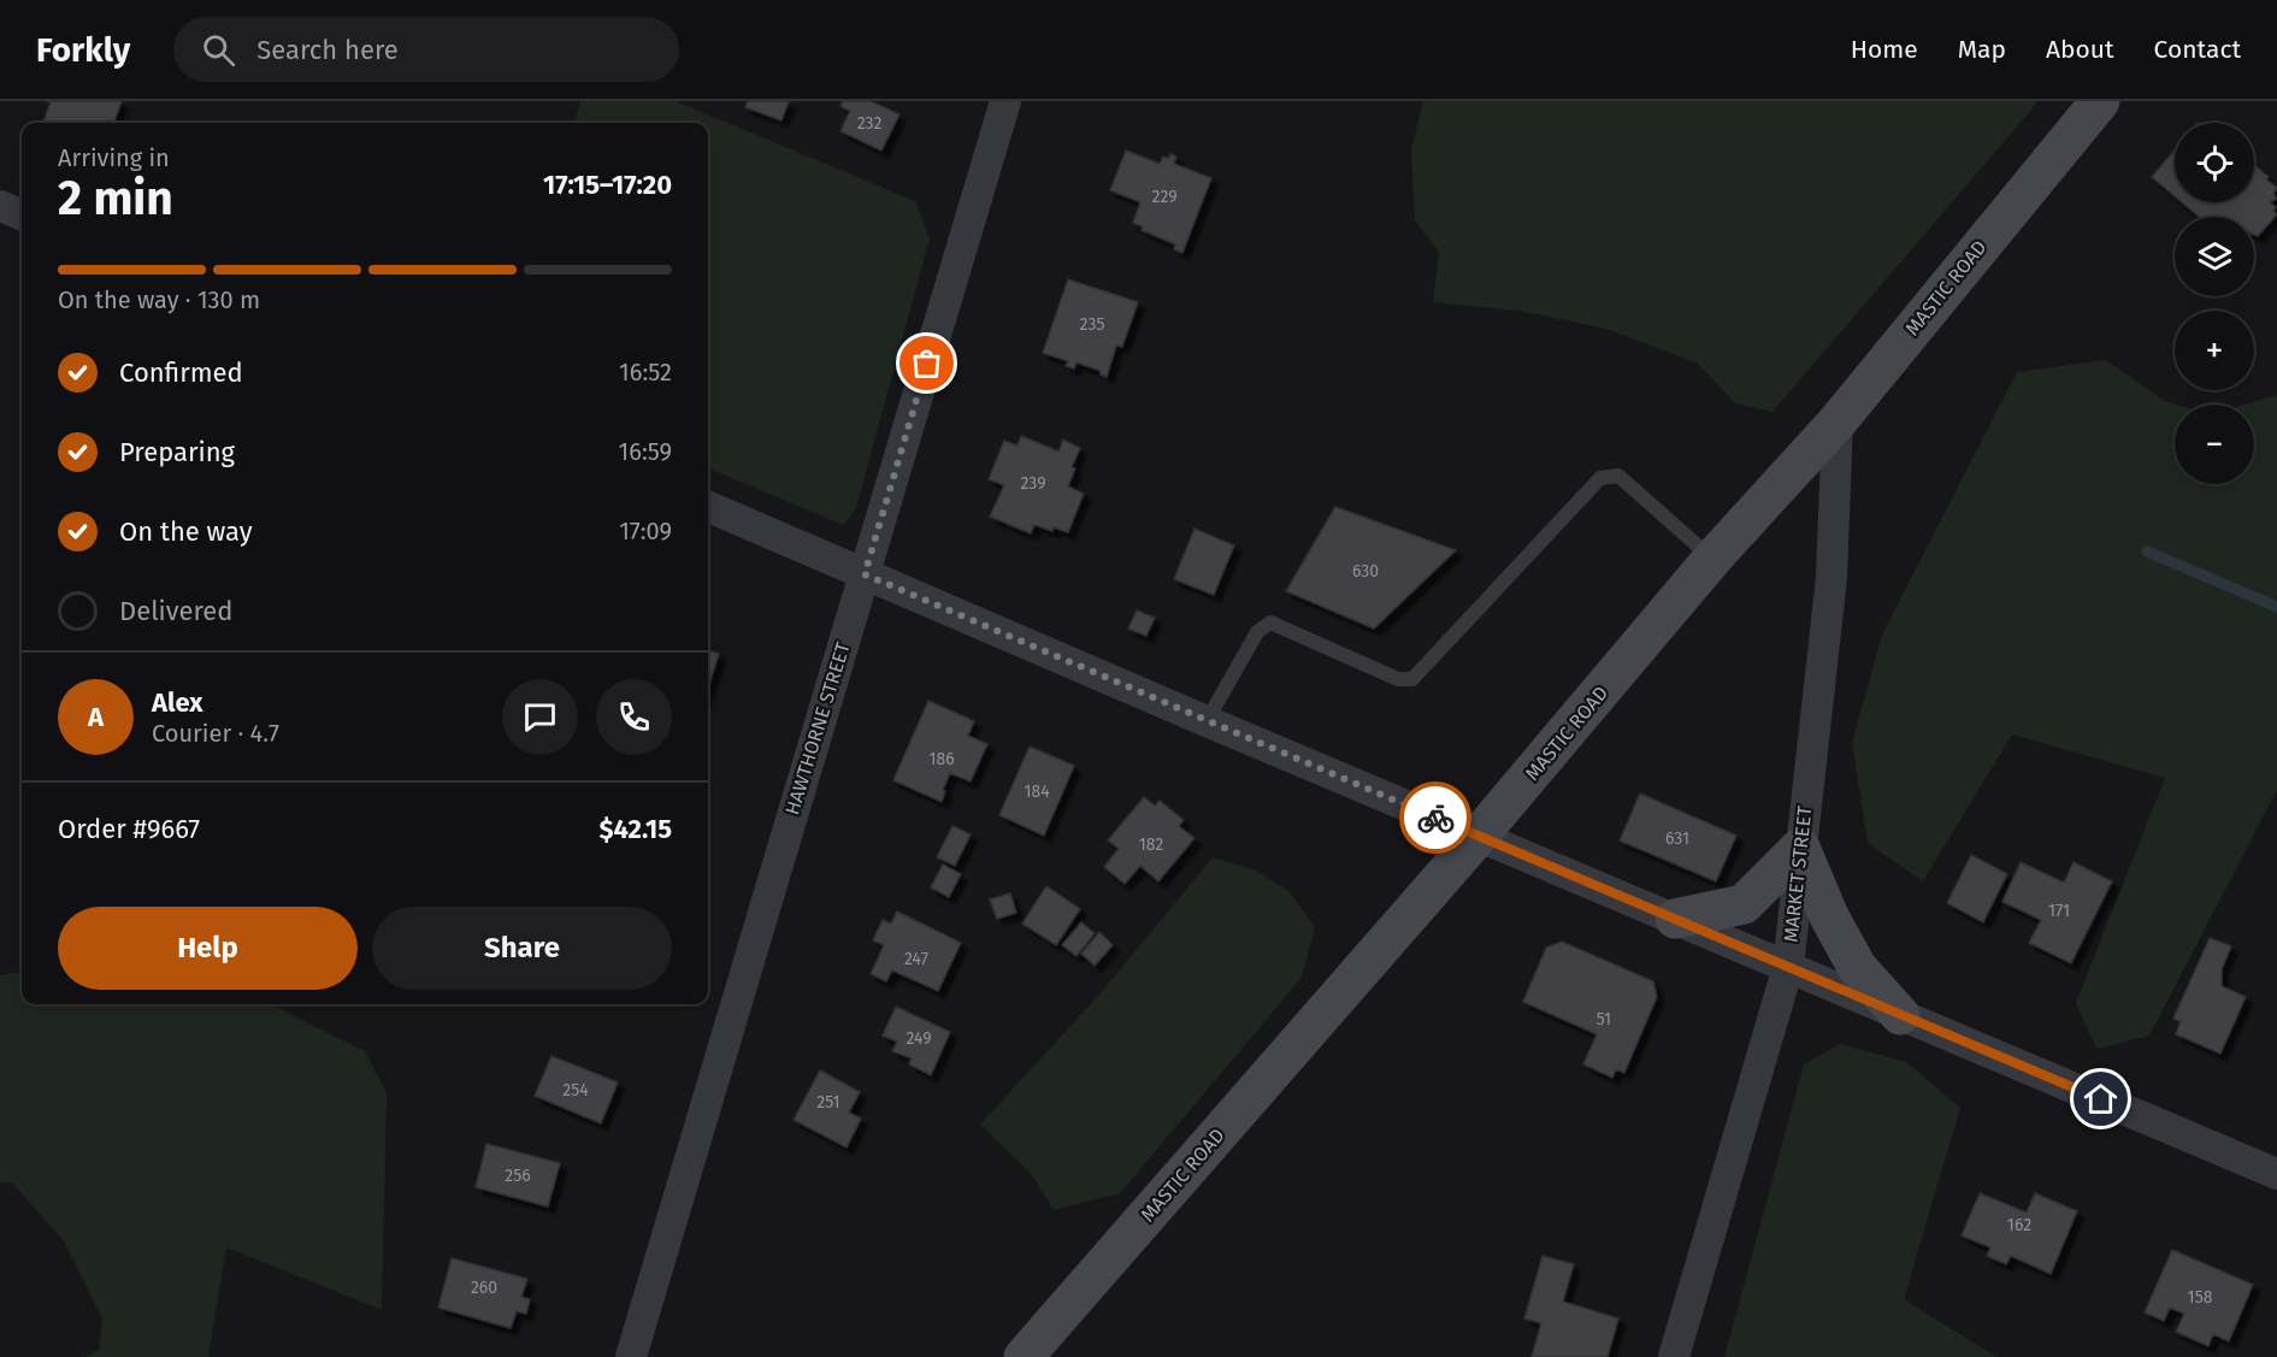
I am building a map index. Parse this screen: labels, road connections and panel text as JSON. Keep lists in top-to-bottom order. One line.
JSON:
{"streets":{"main road":["MASTIC ROAD"],"street":["HAWTHORNE STREET","MARKET STREET"]},"crossings":[["MASTIC ROAD","MARKET STREET"]],"house_numbers":["232","229","235","239","630","186","184","631","182","171","247","51","249","254","251","256","162","260","158"],"page":{"header":"Forkly","search":"Search here","nav":["Home","Map","About","Contact"],"map_buttons":["+","−"],"heading":["2 min","Arriving in","17:15–17:20"],"panel":["Alex","Courier · 4.7","Order #9667","$42.15"],"bar":"On the way · 130 m","list":[["Confirmed","16:52"],["Preparing","16:59"],["On the way","17:09"],"Delivered"],"round":"A","buttons":["Help","Share"]}}
